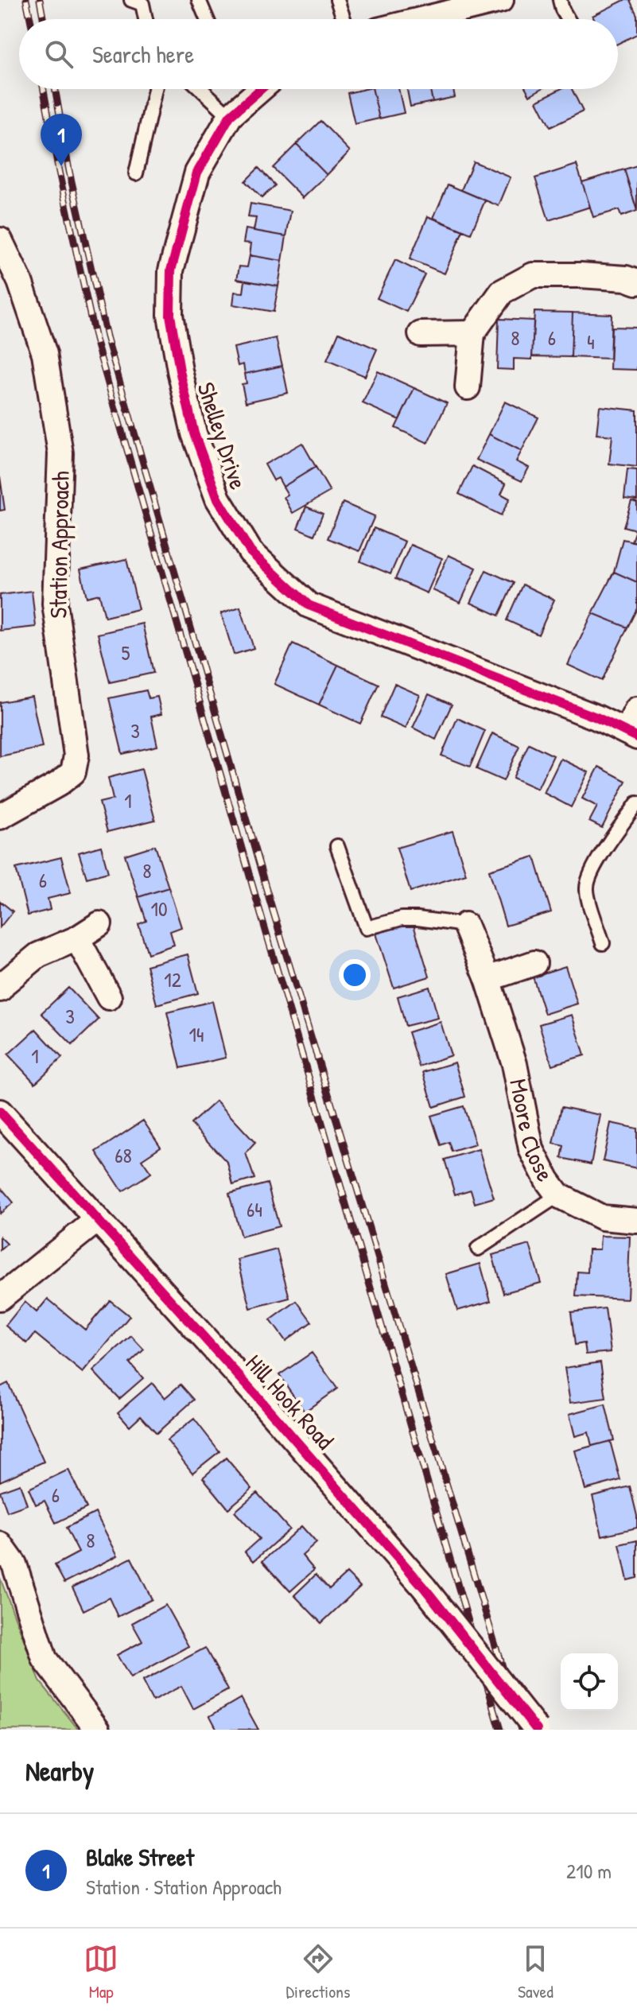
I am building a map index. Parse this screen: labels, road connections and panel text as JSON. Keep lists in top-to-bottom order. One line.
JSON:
{"streets":{"street":["Shelley Drive","Station Approach","Moore Close","Hill Hook Road"]},"house_numbers":["8","6","4","5","3","1","8","6","10","12","3","14","1","68","64","6","8"],"page":{"search":"Search here","pins":"1","heading":"Nearby","list":[{"mark":"1","name":"Blake Street","note":"Station · Station Approach","value":"210 m"}],"nav":["Map","Directions","Saved"]}}
